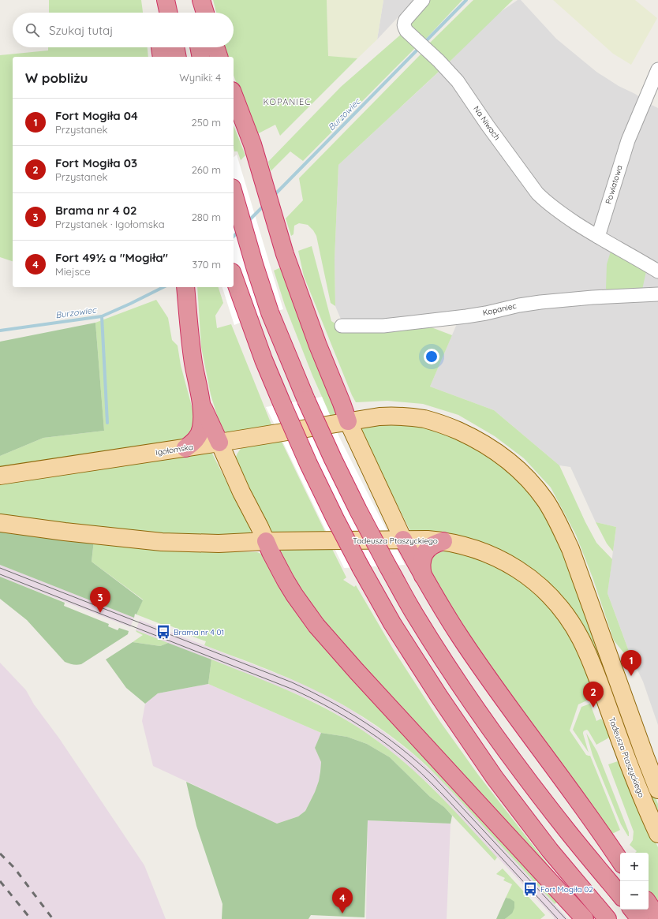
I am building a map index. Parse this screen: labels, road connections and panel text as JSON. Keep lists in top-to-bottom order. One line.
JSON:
{"streets":{"main road":["Igołomska","Tadeusza Ptaszyckiego"],"street":["Na Niwach","Powiatowa","Kopaniec"]},"crossings":[["Na Niwach","Powiatowa"]],"districts":["KOPANIEC"],"water":["Burzowiec"],"places":{"bus stop":["Brama nr 4 01","Fort Mogiła 02"]},"page":{"search":"Szukaj tutaj","heading":["W pobliżu","Wyniki: 4"],"list":[{"mark":"1","name":"Fort Mogiła 04","note":"Przystanek","value":"250 m"},{"mark":"2","name":"Fort Mogiła 03","note":"Przystanek","value":"260 m"},{"mark":"3","name":"Brama nr 4 02","note":"Przystanek · Igołomska","value":"280 m"},{"mark":"4","name":"Fort 49½ a \"Mogiła\"","note":"Miejsce","value":"370 m"}],"pins":["3","1","2","4"],"map_buttons":["+","−"]}}
